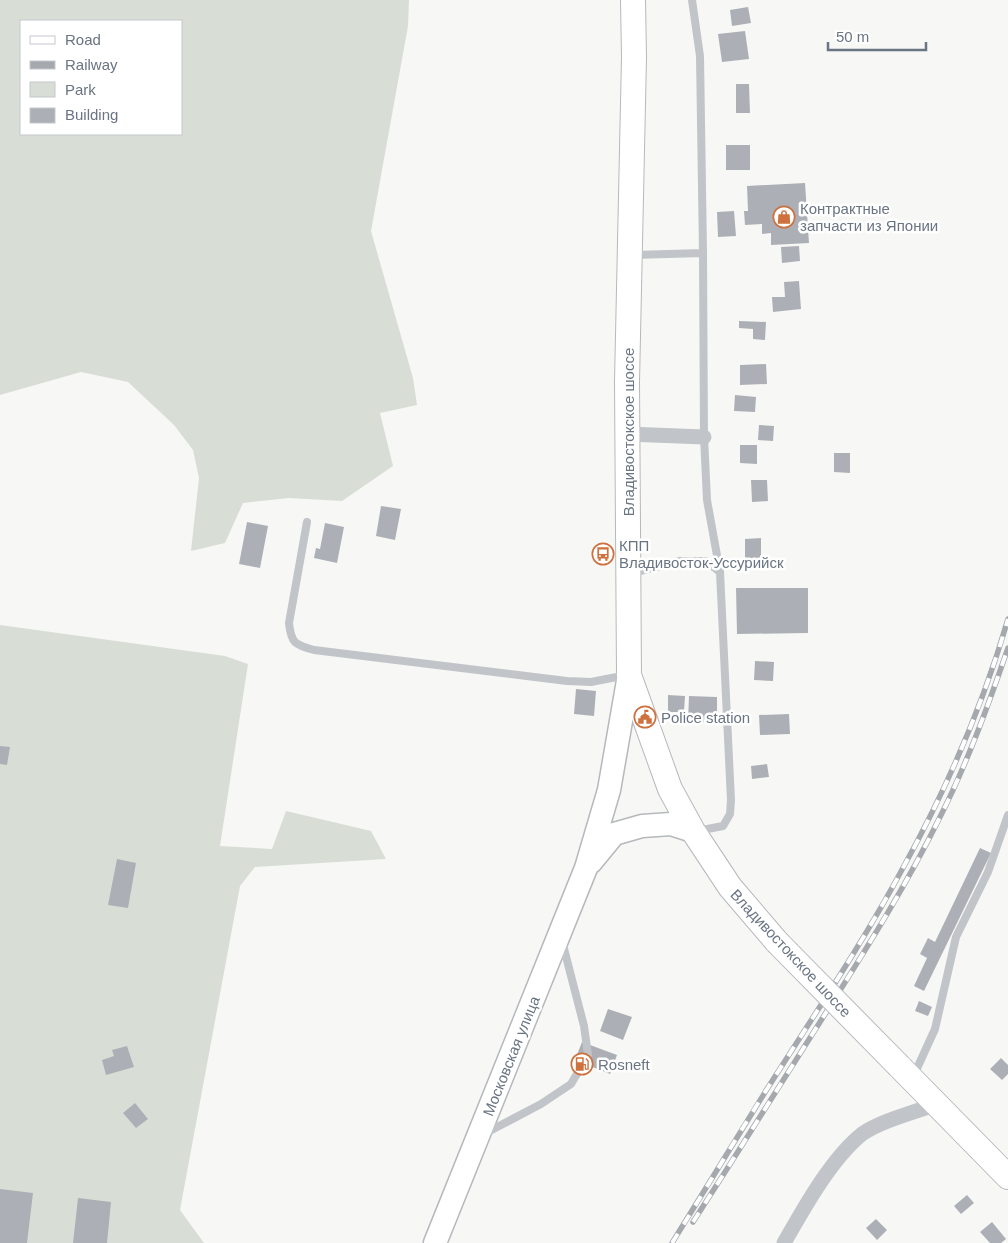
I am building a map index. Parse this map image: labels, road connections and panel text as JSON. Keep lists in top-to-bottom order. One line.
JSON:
{"streets":{"highway":["Владивостокское шоссе"],"main road":["Московская улица"]},"crossings":[["Владивостокское шоссе","Московская улица"]],"places":{"shop":["Контрактные запчасти из Японии"],"bus stop":["КПП Владивосток-Уссурийск"],"public building":["Police station"],"fuel station":["Rosneft"]},"legend":["Road","Railway","Park","Building"],"scale_bar":"50 m"}
